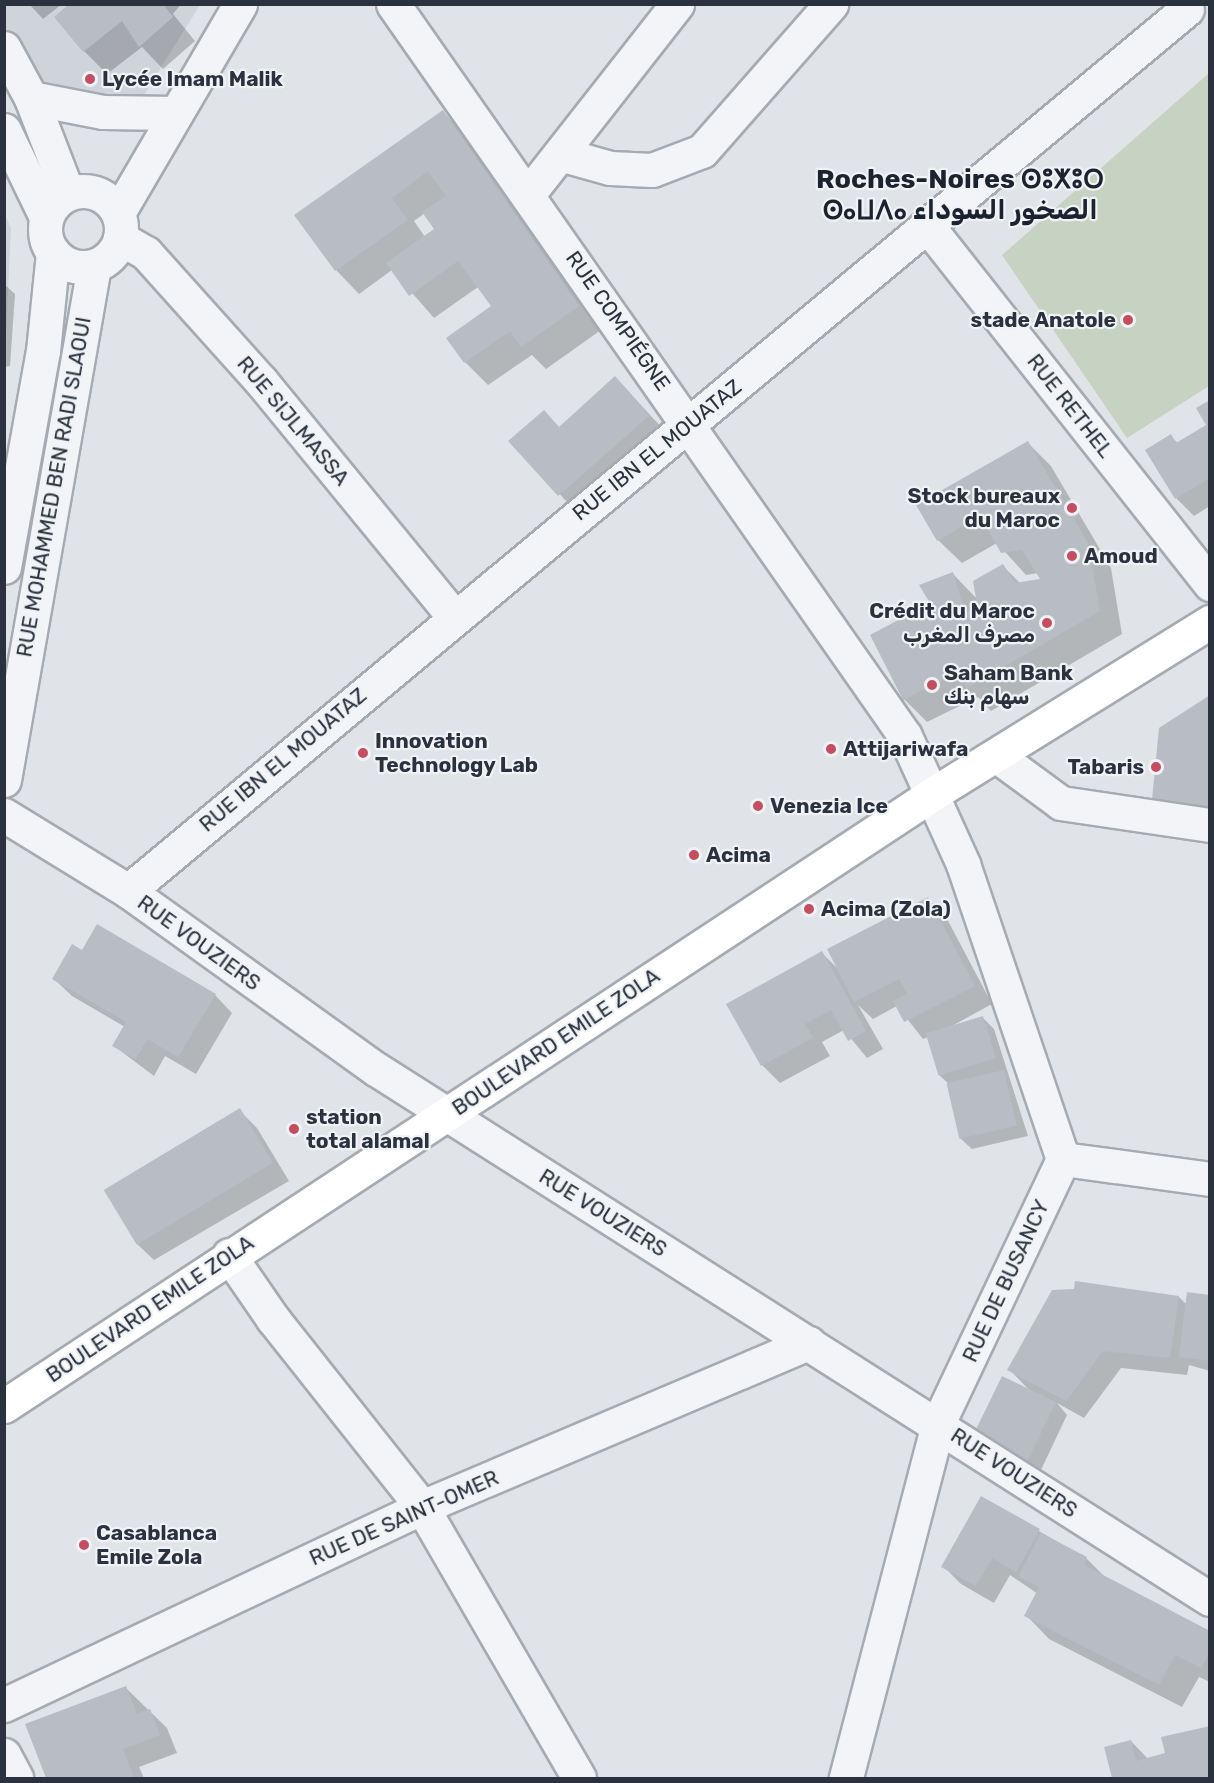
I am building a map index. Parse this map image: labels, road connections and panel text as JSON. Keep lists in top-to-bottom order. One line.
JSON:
{"streets":{"main road":["BOULEVARD EMILE ZOLA"],"street":["RUE COMPIÉGNE","RUE RETHEL","RUE SIJLMASSA","RUE IBN EL MOUATAZ","RUE MOHAMMED BEN RADI SLAOUI","RUE VOUZIERS","RUE DE BUSANCY","RUE DE SAINT-OMER"]},"crossings":[["RUE COMPIÉGNE","RUE IBN EL MOUATAZ"],["RUE COMPIÉGNE","BOULEVARD EMILE ZOLA"],["RUE RETHEL","RUE IBN EL MOUATAZ"],["RUE SIJLMASSA","RUE IBN EL MOUATAZ"],["RUE IBN EL MOUATAZ","RUE VOUZIERS"],["RUE VOUZIERS","BOULEVARD EMILE ZOLA"],["RUE VOUZIERS","RUE DE BUSANCY"],["RUE VOUZIERS","RUE DE SAINT-OMER"]],"districts":["Roches-Noires ⵙⵓⵅⵓⵔ ⵙⴰⵡⴷⴰ الصخور السوداء"],"places":["Lycée Imam Malik","stade Anatole","Stock bureaux du Maroc","Amoud","Crédit du Maroc مصرف المغرب","Saham Bank سهام بنك","Attijariwafa","Innovation Technology Lab","Tabaris","Venezia Ice","Acima","Acima (Zola)","station total alamal","Casablanca Emile Zola"]}
